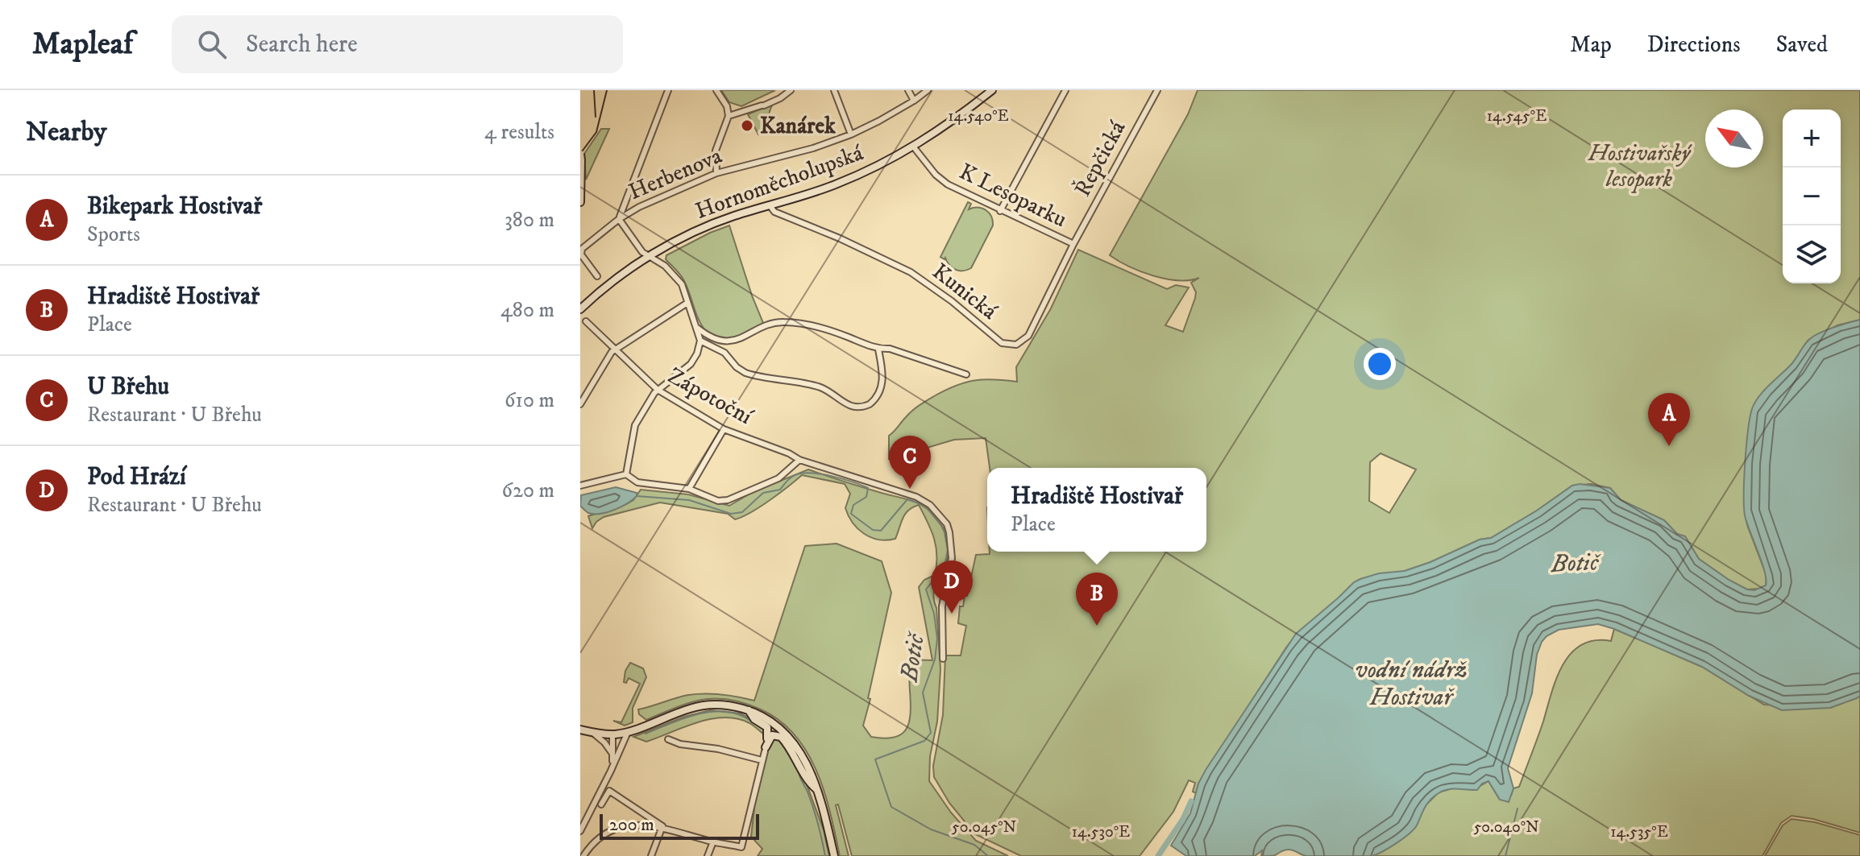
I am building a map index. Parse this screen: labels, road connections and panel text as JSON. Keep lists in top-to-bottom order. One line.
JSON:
{"streets":{"main road":["Hornoměcholupská"],"street":["Řepčická","Herbenova","K Lesoparku","Kunická","Zápotoční"]},"crossings":[["Řepčická","K Lesoparku"],["Řepčická","Kunická"],["Hornoměcholupská","K Lesoparku"],["Hornoměcholupská","Kunická"],["K Lesoparku","Kunická"]],"water":["Botič","vodní nádrž Hostivař"],"parks":["Hostivařský lesopark"],"places":["Kanárek"],"scale_bar":"200 m","north":"top left","page":{"header":"Mapleaf","search":"Search here","nav":["Map","Directions","Saved"],"heading":["Nearby","4 results"],"map_buttons":["+","−"],"list":[{"mark":"A","name":"Bikepark Hostivař","note":"Sports","value":"380 m"},{"mark":"B","name":"Hradiště Hostivař","note":"Place","value":"480 m"},{"mark":"C","name":"U Břehu","note":"Restaurant · U Břehu","value":"610 m"},{"mark":"D","name":"Pod Hrází","note":"Restaurant · U Břehu","value":"620 m"}],"pins":["A","C","D","B"],"popup":["Hradiště Hostivař","Place"],"scale":"200 m"},"coordinates":["14.545°E","14.540°E","50.045°N","50.040°N","14.530°E","14.535°E"]}
